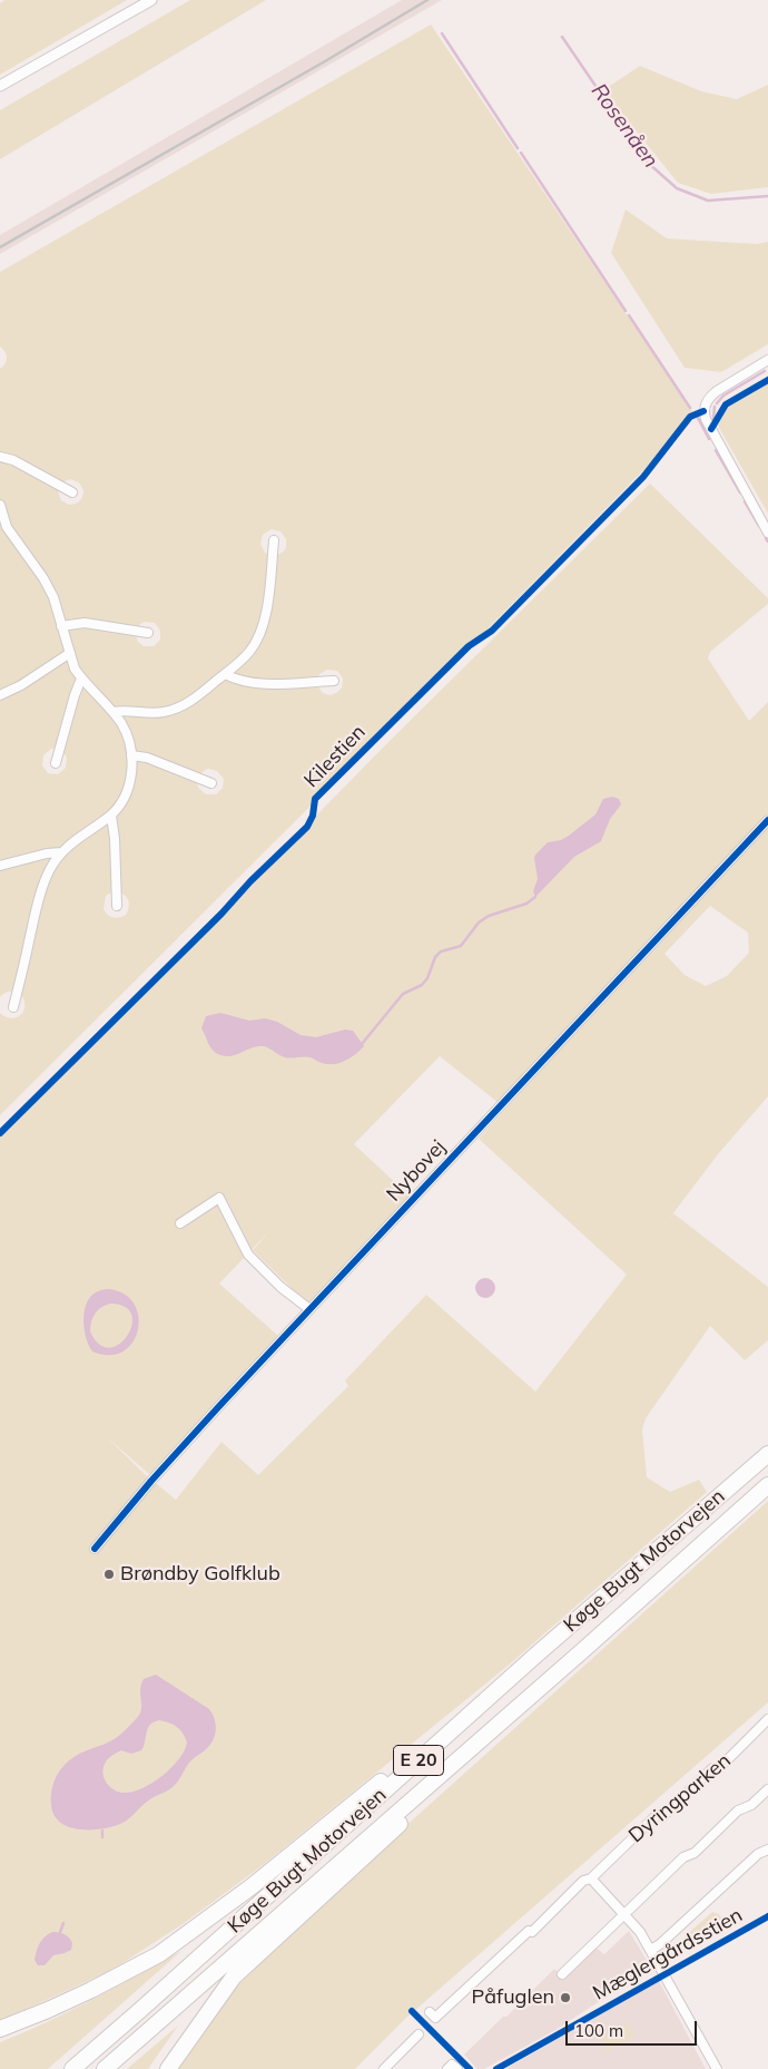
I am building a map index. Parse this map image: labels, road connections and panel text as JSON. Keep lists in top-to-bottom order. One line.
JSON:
{"streets":{"highway":["Køge Bugt Motorvejen","E 20"],"street":["Nybovej","Dyringparken"],"cycle path":["Kilestien","Mæglergårdsstien"]},"water":["Rosenåen"],"places":["Brøndby Golfklub","Påfuglen"],"scale_bar":"100 m"}
